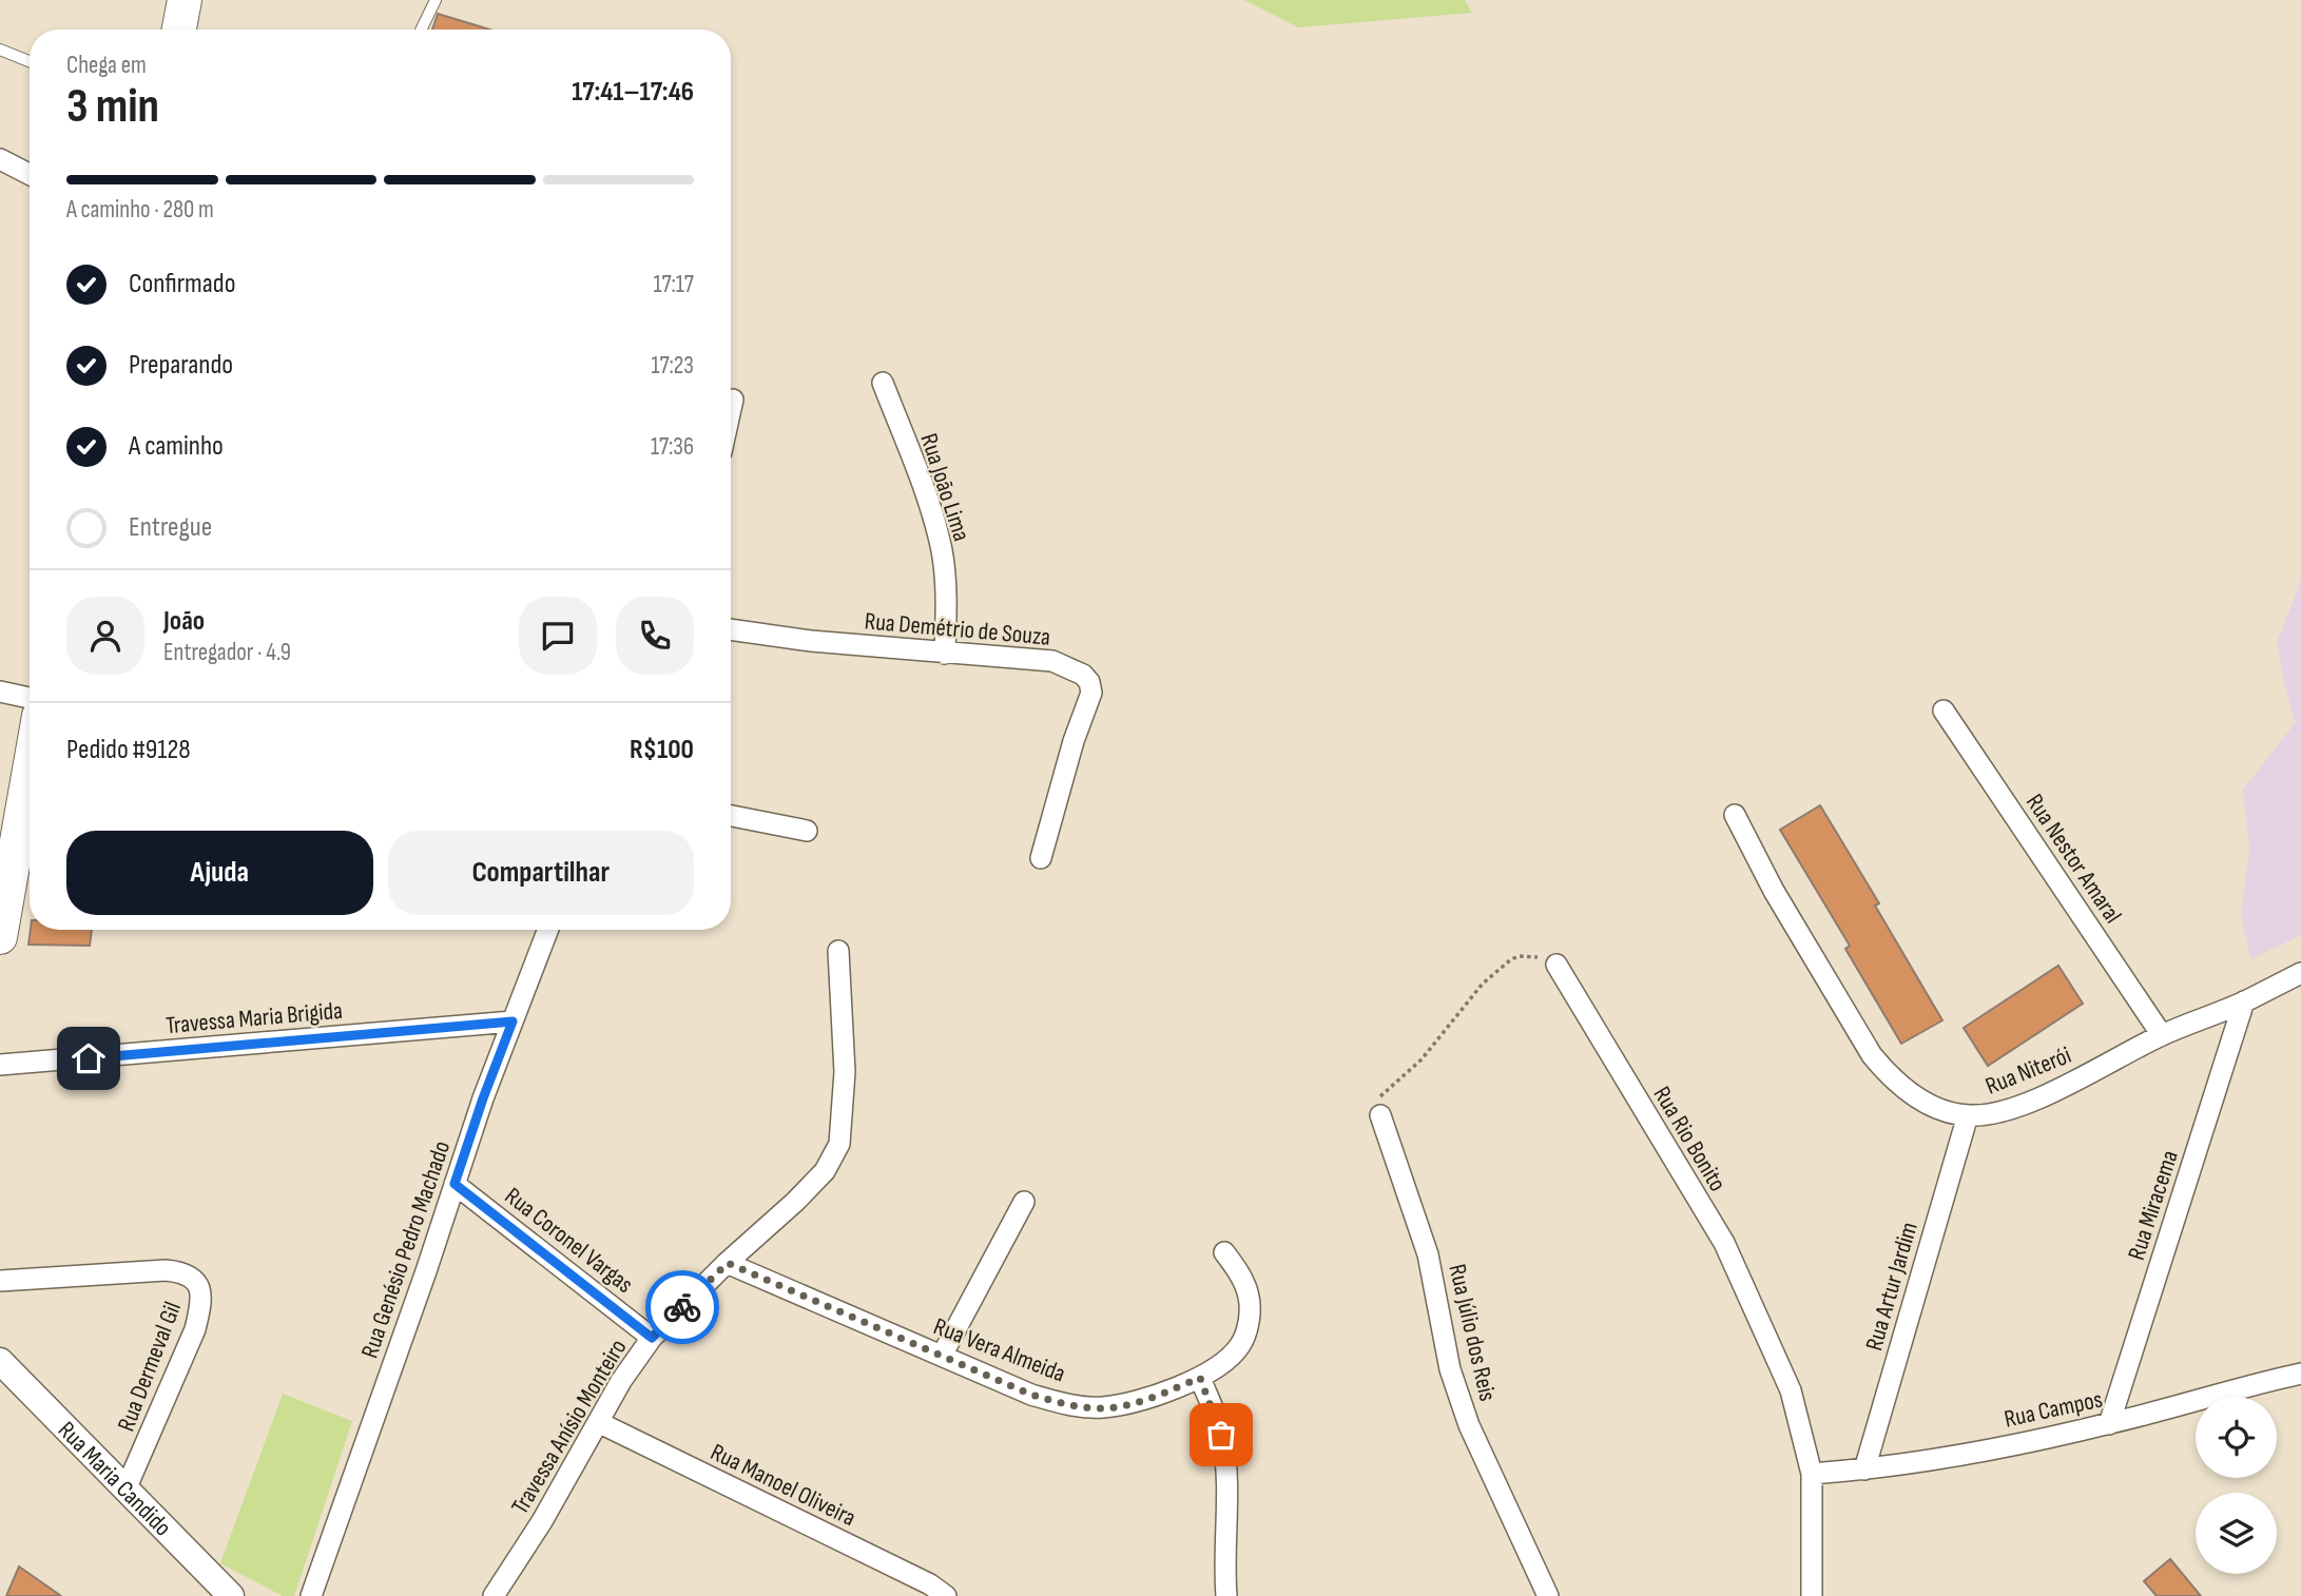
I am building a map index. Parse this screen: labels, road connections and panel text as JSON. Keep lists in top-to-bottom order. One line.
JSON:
{"streets":{"street":["Rua João Lima","Rua Demétrio de Souza","Rua Nestor Amaral","Travessa Maria Brigida","Rua Niterói","Rua Rio Bonito","Rua Miracema","Rua Coronel Vargas","Rua Genésio Pedro Machado","Rua Artur Jardim","Rua Júlio dos Reis","Rua Vera Almeida","Rua Dermeval Gil","Rua Campos","Travessa Anísio Monteiro","Rua Maria Candido","Rua Manoel Oliveira"]},"crossings":[["Rua João Lima","Rua Demétrio de Souza"],["Rua Nestor Amaral","Rua Niterói"],["Travessa Maria Brigida","Rua Genésio Pedro Machado"],["Rua Niterói","Rua Miracema"],["Rua Niterói","Rua Artur Jardim"],["Rua Rio Bonito","Rua Campos"],["Rua Miracema","Rua Campos"],["Rua Coronel Vargas","Rua Genésio Pedro Machado"],["Rua Coronel Vargas","Travessa Anísio Monteiro"],["Rua Artur Jardim","Rua Campos"],["Rua Vera Almeida","Travessa Anísio Monteiro"],["Rua Dermeval Gil","Rua Maria Candido"],["Travessa Anísio Monteiro","Rua Manoel Oliveira"]],"page":{"heading":["3 min","Chega em","17:41–17:46"],"panel":["João","Entregador · 4.9","Pedido #9128","R$100"],"bar":"A caminho · 280 m","list":[["Confirmado","17:17"],["Preparando","17:23"],["A caminho","17:36"],"Entregue"],"buttons":["Ajuda","Compartilhar"]}}
